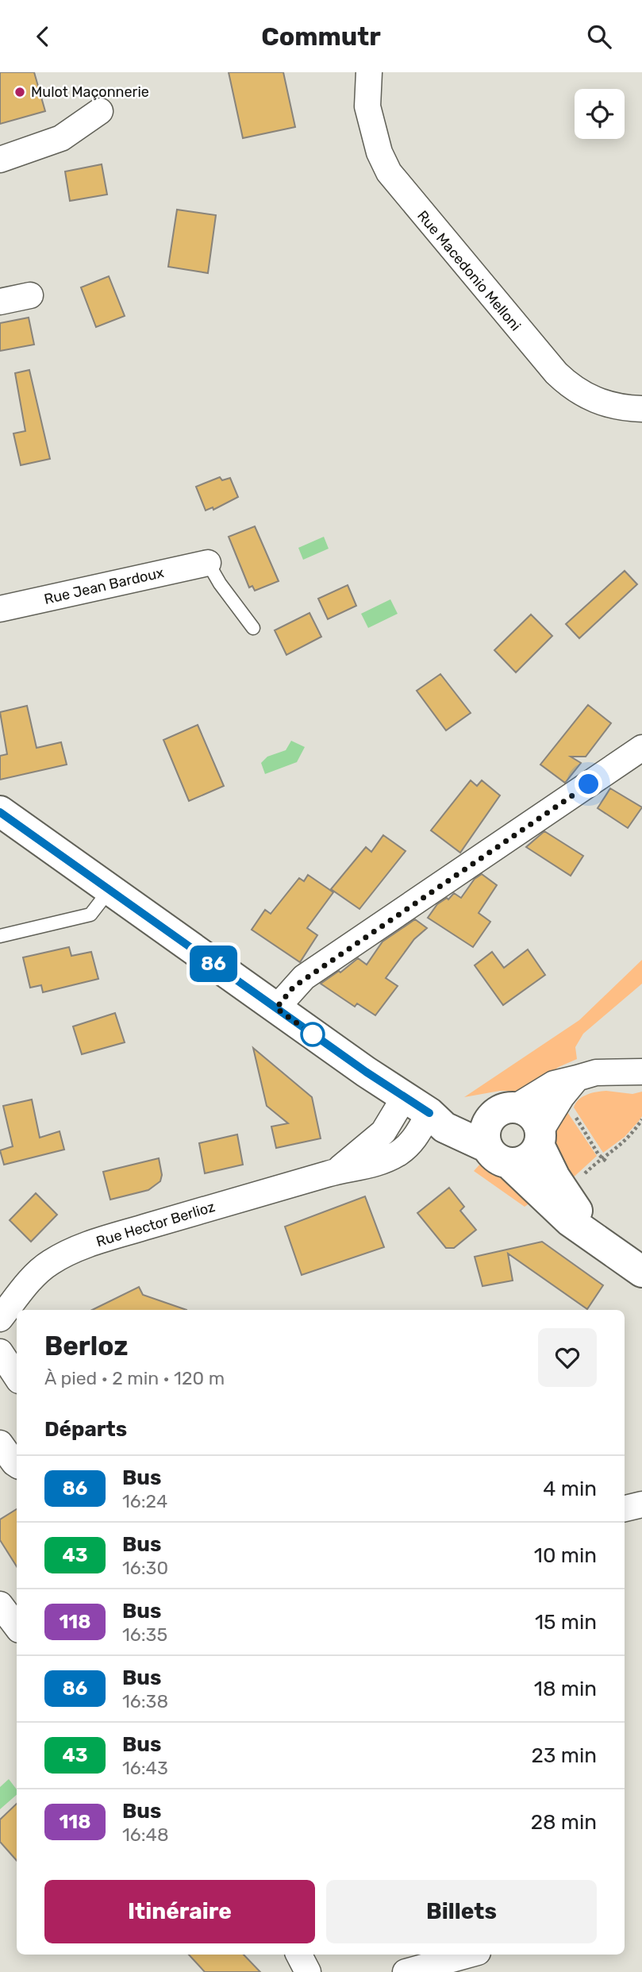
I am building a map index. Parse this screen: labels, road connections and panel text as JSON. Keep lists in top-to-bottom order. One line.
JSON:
{"streets":{"street":["Rue Macedonio Melloni","Rue Jean Bardoux","Rue Hector Berlioz"]},"places":["Mulot Maçonnerie"],"lines":["bus line 86"],"page":{"header":"Commutr","on_map":"86","heading":[["Berloz","À pied · 2 min · 120 m"],"Départs"],"list":[{"mark":"86","name":"Bus","note":"16:24","value":"4 min"},{"mark":"43","name":"Bus","note":"16:30","value":"10 min"},{"mark":"118","name":"Bus","note":"16:35","value":"15 min"},{"mark":"86","name":"Bus","note":"16:38","value":"18 min"},{"mark":"43","name":"Bus","note":"16:43","value":"23 min"},{"mark":"118","name":"Bus","note":"16:48","value":"28 min"}],"buttons":["Itinéraire","Billets"]}}
